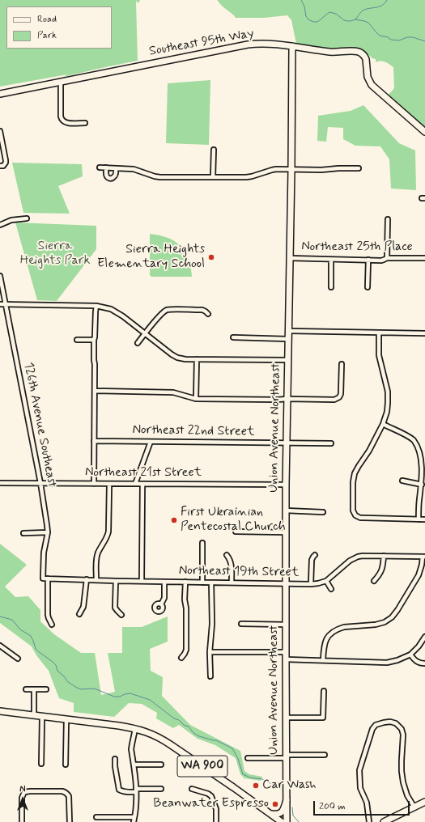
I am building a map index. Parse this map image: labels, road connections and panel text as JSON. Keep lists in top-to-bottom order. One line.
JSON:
{"streets":{"street":["Southeast 95th Way","Northeast 25th Place","126th Avenue Southeast","Union Avenue Northeast","Northeast 22nd Street","Northeast 21st Street","Northeast 19th Street","WA 900"]},"crossings":[["Southeast 95th Way","Union Avenue Northeast"],["Northeast 25th Place","Union Avenue Northeast"],["126th Avenue Southeast","Northeast 21st Street"],["126th Avenue Southeast","Northeast 19th Street"],["Union Avenue Northeast","Northeast 22nd Street"],["Union Avenue Northeast","Northeast 21st Street"],["Union Avenue Northeast","Northeast 19th Street"]],"parks":["Sierra Heights Park"],"places":["Sierra Heights Elementary School","First Ukrainian Pentecostal Church","Car Wash","Beanwater Espresso"],"legend":["Road","Park"],"scale_bar":"200 m","north":"top"}
